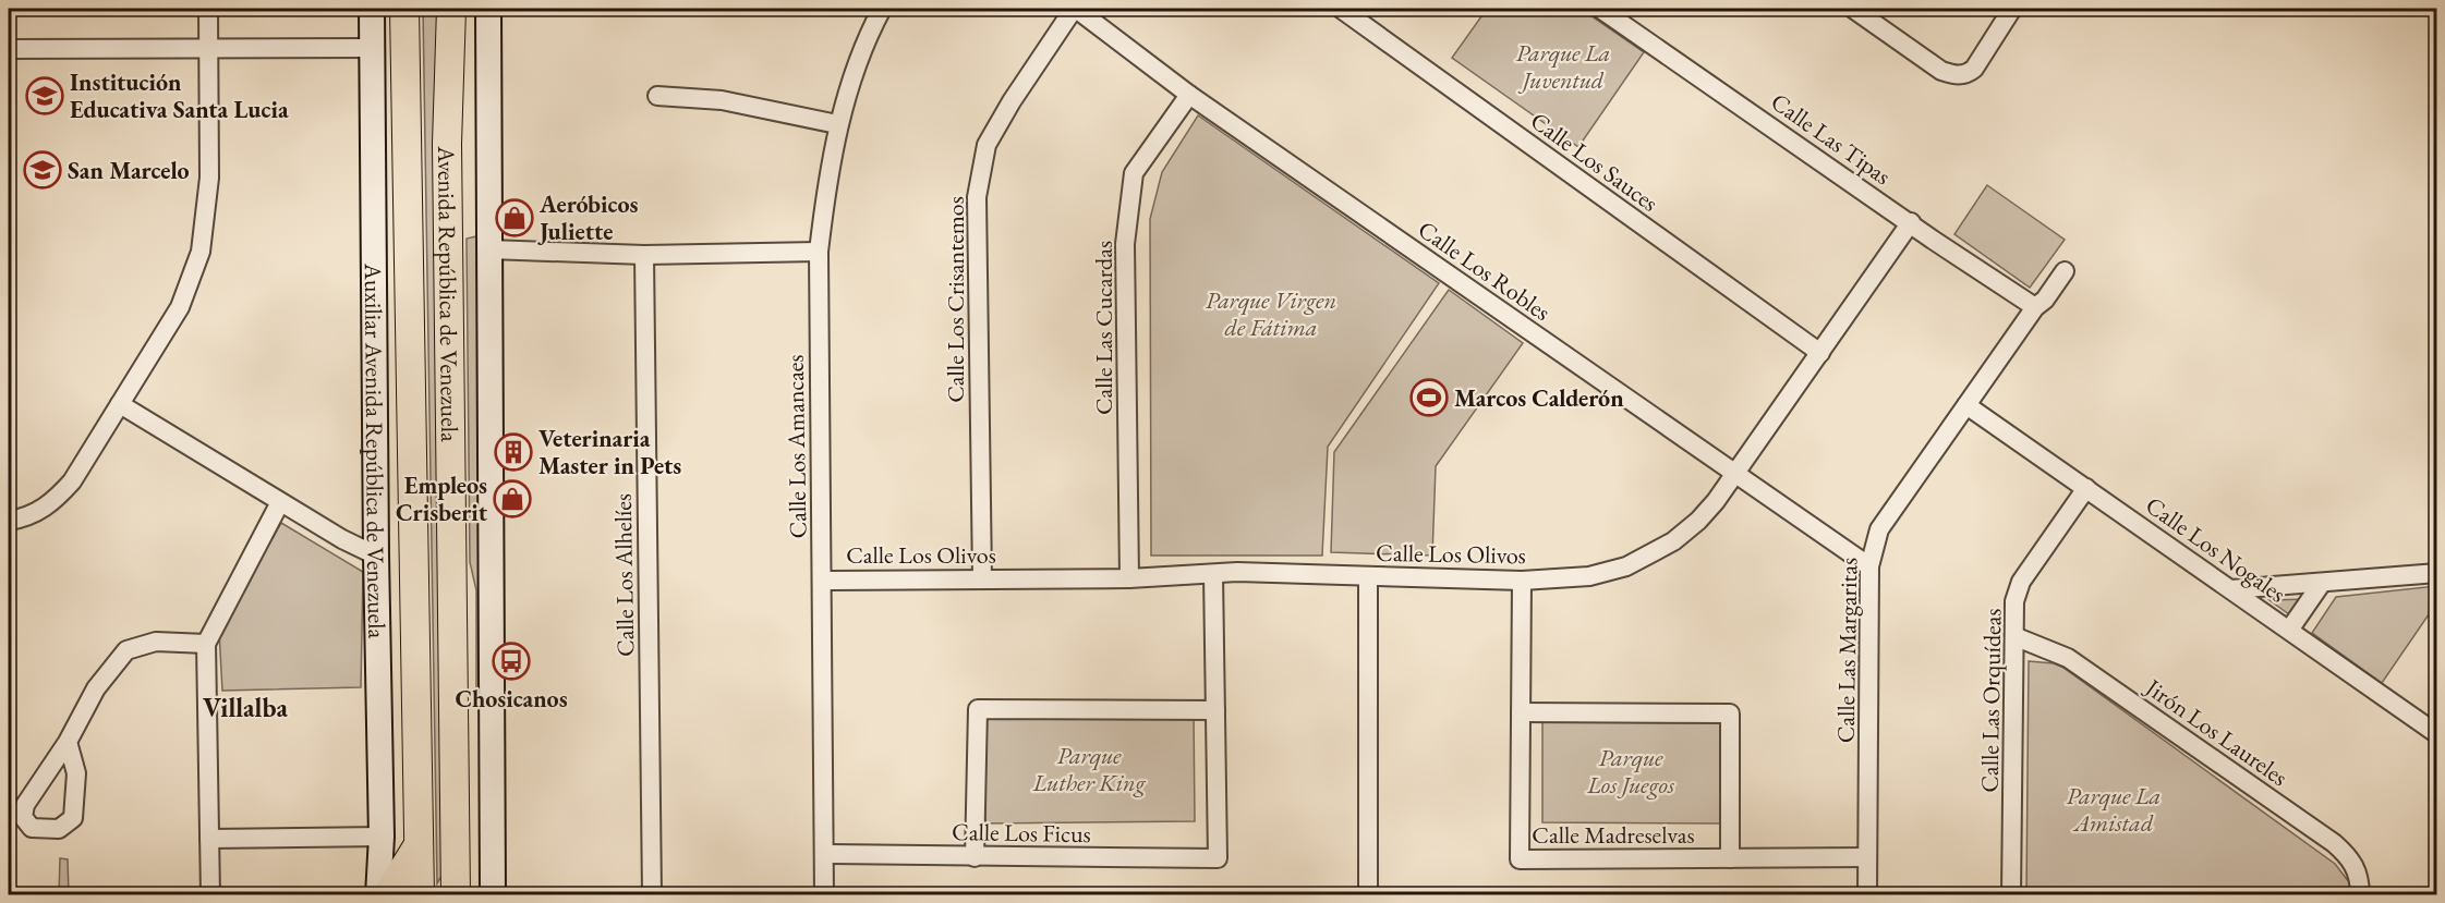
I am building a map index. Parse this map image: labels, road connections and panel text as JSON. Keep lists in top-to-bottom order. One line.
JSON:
{"streets":{"main road":["Avenida República de Venezuela","Auxiliar Avenida República de Venezuela"],"street":["Calle Las Tipas","Calle Los Sauces","Calle Los Robles","Calle Los Crisantemos","Calle Las Cucardas","Calle Los Amancaes","Calle Los Nogales","Calle Los Olivos","Calle Los Alhelíes","Calle Las Margaritas","Calle Las Orquídeas","Jirón Los Laureles","Calle Los Ficus","Calle Madreselvas"]},"crossings":[["Calle Las Tipas","Calle Los Olivos"],["Calle Las Tipas","Calle Las Margaritas"],["Calle Los Sauces","Calle Los Olivos"],["Calle Los Robles","Calle Los Crisantemos"],["Calle Los Robles","Calle Las Cucardas"],["Calle Los Robles","Calle Los Olivos"],["Calle Los Robles","Calle Las Margaritas"],["Calle Los Crisantemos","Calle Los Olivos"],["Calle Las Cucardas","Calle Los Olivos"],["Calle Los Amancaes","Calle Los Olivos"],["Calle Los Amancaes","Calle Los Ficus"],["Calle Los Nogales","Calle Las Margaritas"],["Calle Los Nogales","Calle Las Orquídeas"],["Calle Los Olivos","Calle Madreselvas"],["Calle Las Margaritas","Calle Madreselvas"],["Calle Las Orquídeas","Jirón Los Laureles"]],"districts":["Villalba"],"parks":["Parque La Juventud","Parque Virgen de Fátima","Parque Luther King","Parque Los Juegos","Parque La Amistad"],"places":{"school or university":["Institución Educativa Santa Lucia","San Marcelo"],"shop":["Aeróbicos Juliette","Empleos Crisberit"],"sports":["Marcos Calderón"],"building":["Veterinaria Master in Pets"],"bus stop":["Chosicanos"]}}
